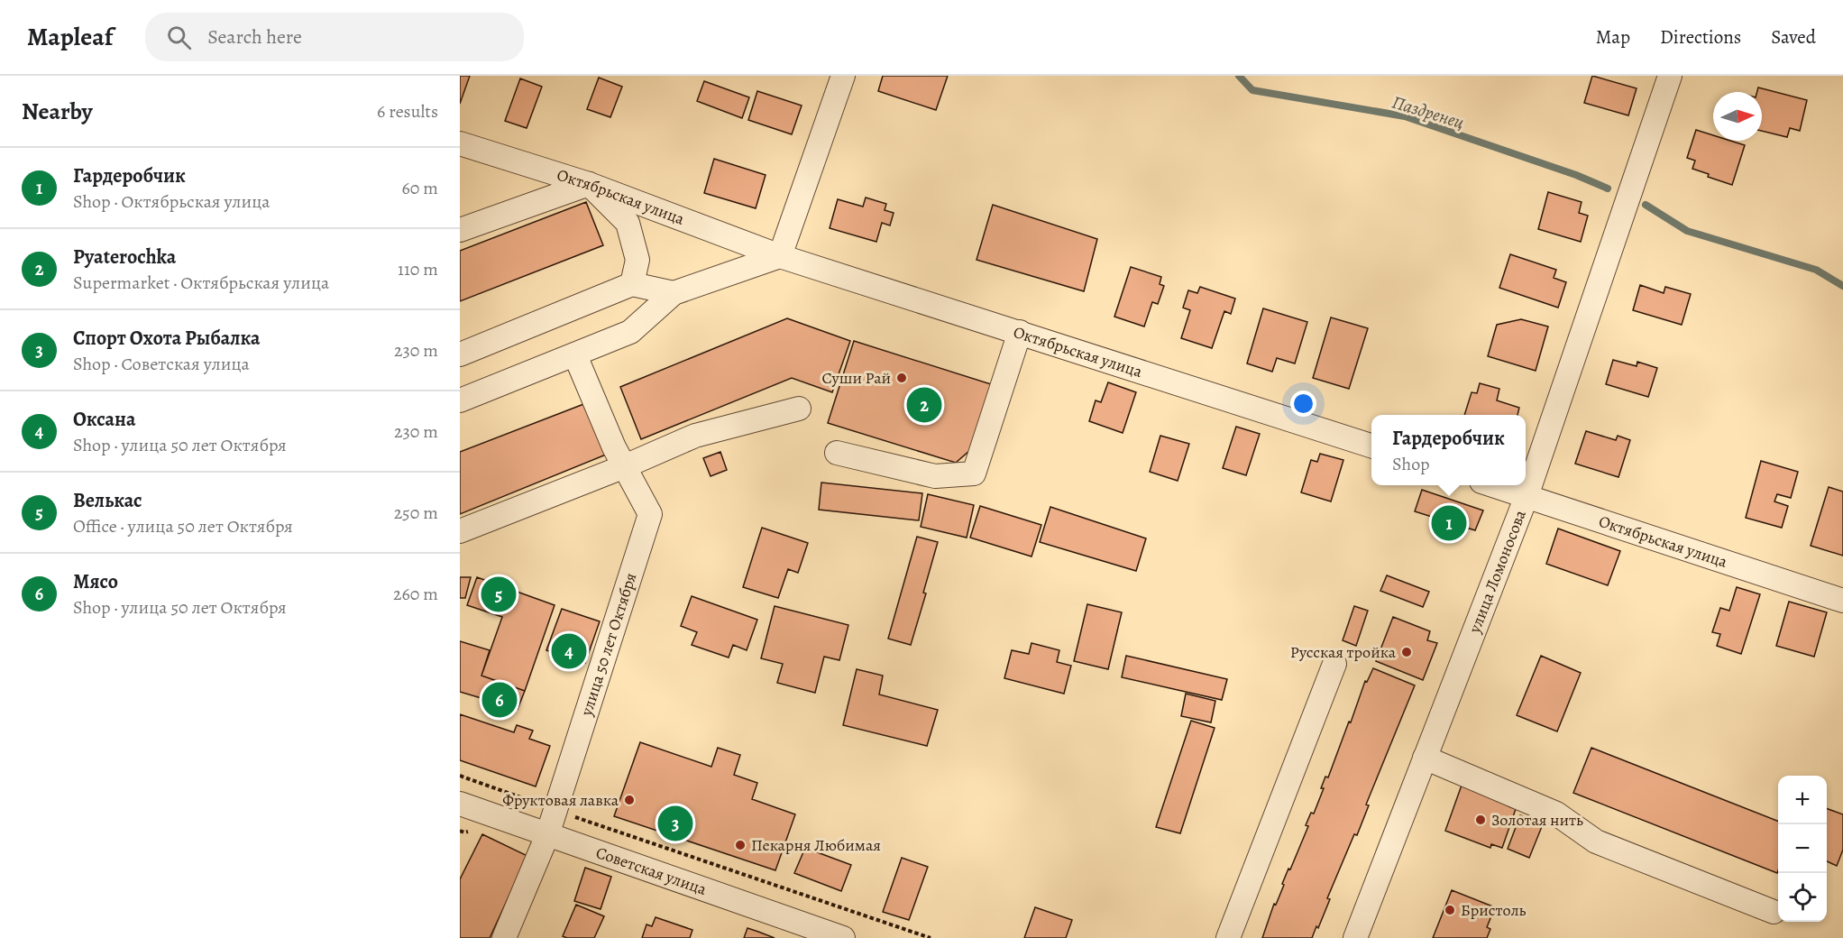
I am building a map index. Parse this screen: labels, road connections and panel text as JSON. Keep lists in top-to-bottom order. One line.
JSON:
{"streets":{"street":["Октябрьская улица","улица Ломоносова","улица 50 лет Октября","Советская улица"]},"crossings":[["Октябрьская улица","улица Ломоносова"],["улица 50 лет Октября","Советская улица"]],"water":["Паздренец"],"places":["Суши Рай","Русская тройка","Фруктовая лавка","Золотая нить","Пекарня Любимая","Бристоль"],"north":"right","page":{"header":"Mapleaf","search":"Search here","nav":["Map","Directions","Saved"],"heading":["Nearby","6 results"],"list":[{"mark":"1","name":"Гардеробчик","note":"Shop · Октябрьская улица","value":"60 m"},{"mark":"2","name":"Pyaterochka","note":"Supermarket · Октябрьская улица","value":"110 m"},{"mark":"3","name":"Спорт Охота Рыбалка","note":"Shop · Советская улица","value":"230 m"},{"mark":"4","name":"Оксана","note":"Shop · улица 50 лет Октября","value":"230 m"},{"mark":"5","name":"Велькас","note":"Office · улица 50 лет Октября","value":"250 m"},{"mark":"6","name":"Мясо","note":"Shop · улица 50 лет Октября","value":"260 m"}],"pins":["2","1","5","4","6","3"],"popup":["Гардеробчик","Shop"],"map_buttons":["+","−"]}}
